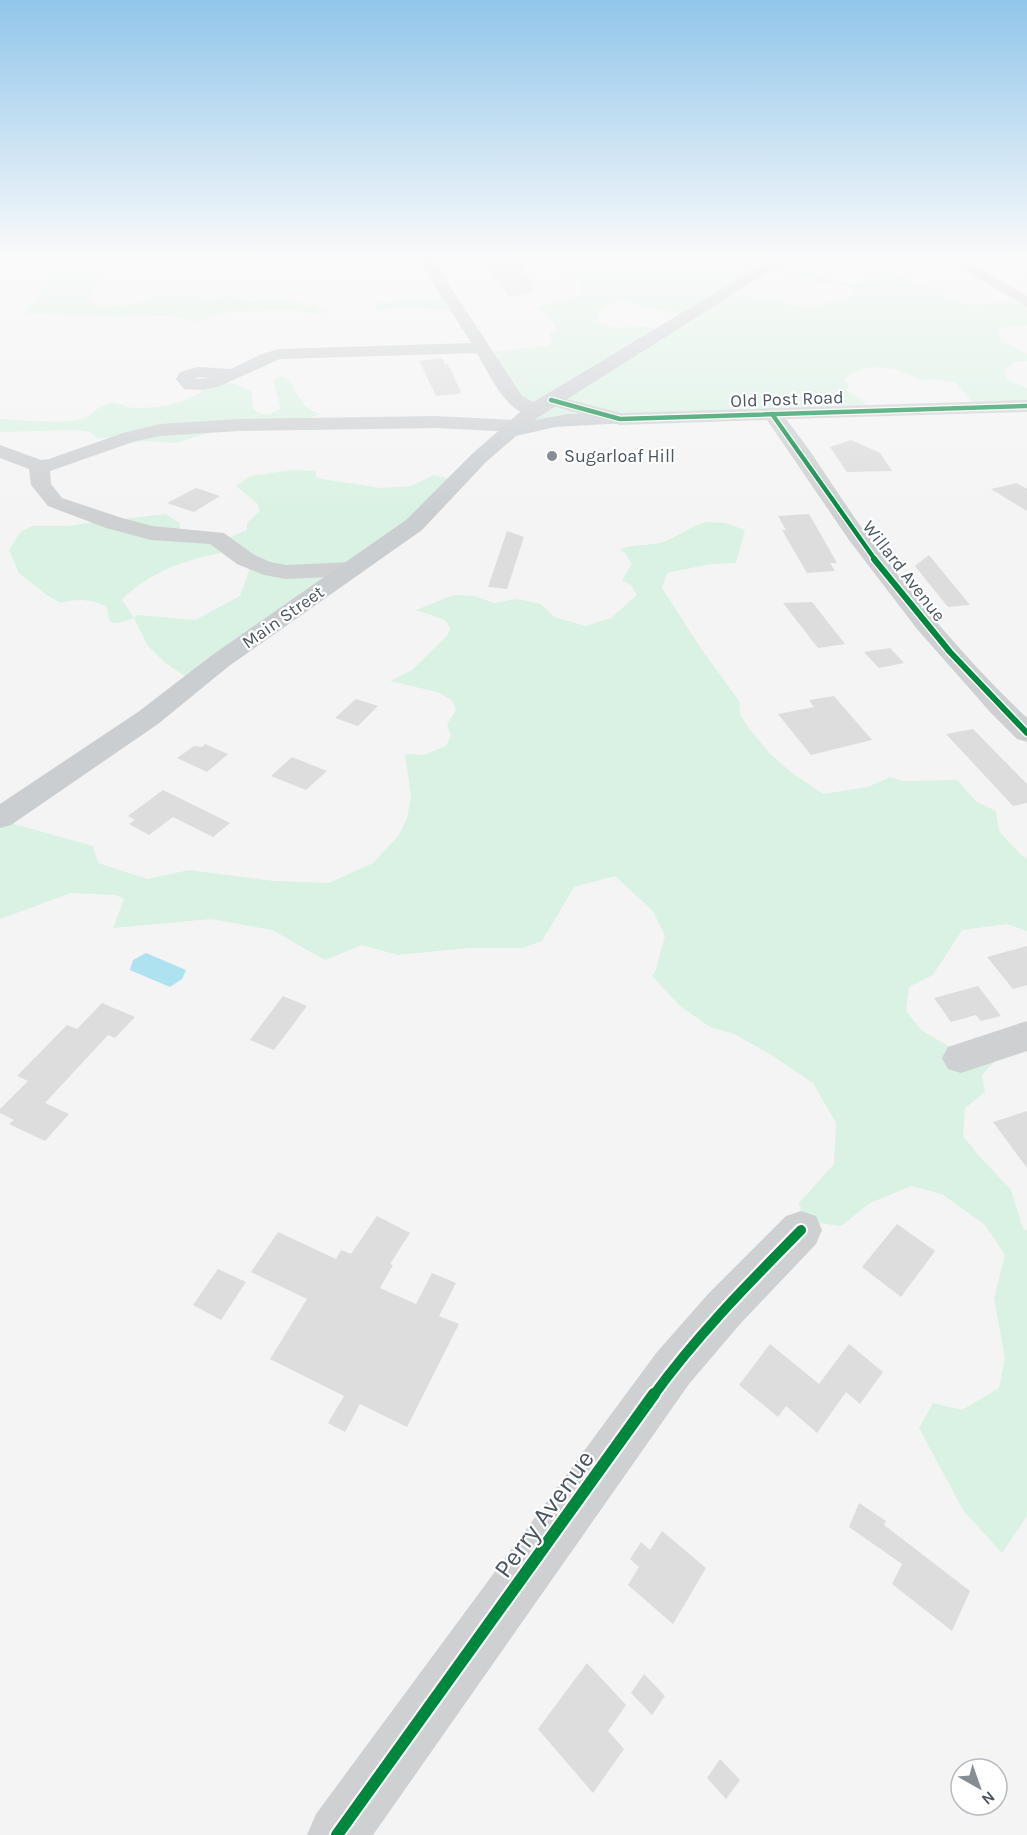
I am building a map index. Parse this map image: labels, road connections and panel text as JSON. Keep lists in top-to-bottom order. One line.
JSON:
{"streets":{"main road":["Main Street"],"street":["Old Post Road","Willard Avenue","Perry Avenue"]},"crossings":[["Old Post Road","Willard Avenue"],["Old Post Road","Main Street"]],"places":["Sugarloaf Hill"],"north":"bottom right"}
